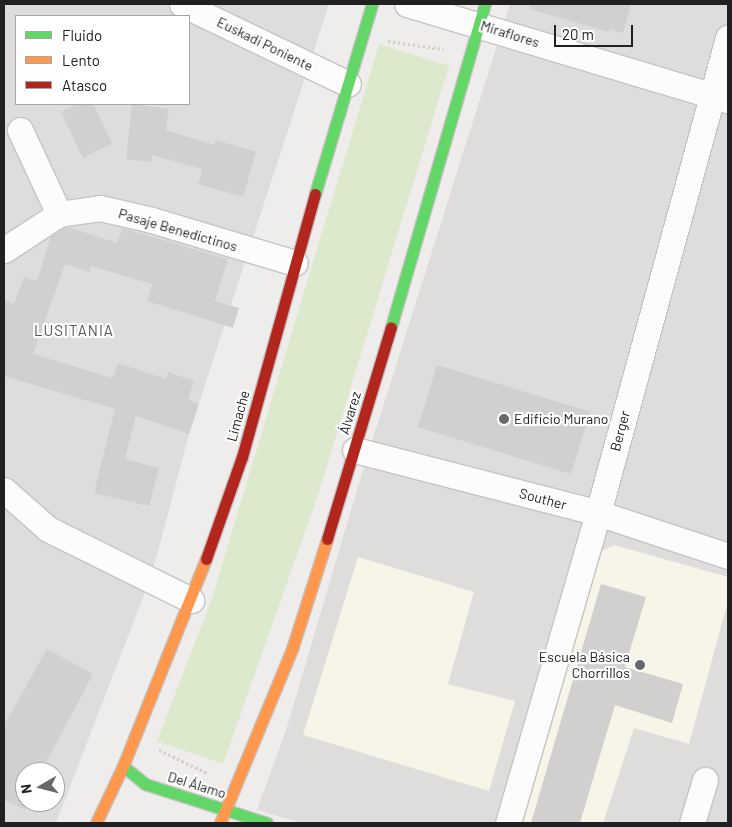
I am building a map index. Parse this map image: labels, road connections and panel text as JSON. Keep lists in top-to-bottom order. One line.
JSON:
{"streets":{"main road":["Álvarez","Limache","Del Álamo"],"street":["Miraflores","Euskadi Poniente","Pasaje Benedictinos","Berger","Souther"]},"crossings":[["Miraflores","Álvarez"],["Miraflores","Berger"],["Euskadi Poniente","Limache"],["Pasaje Benedictinos","Limache"],["Álvarez","Souther"],["Álvarez","Del Álamo"],["Limache","Del Álamo"],["Berger","Souther"]],"districts":["LUSITANIA"],"places":["Edificio Murano","Escuela Básica Chorrillos"],"legend":["Fluido","Lento","Atasco"],"scale_bar":"20 m","north":"left"}
